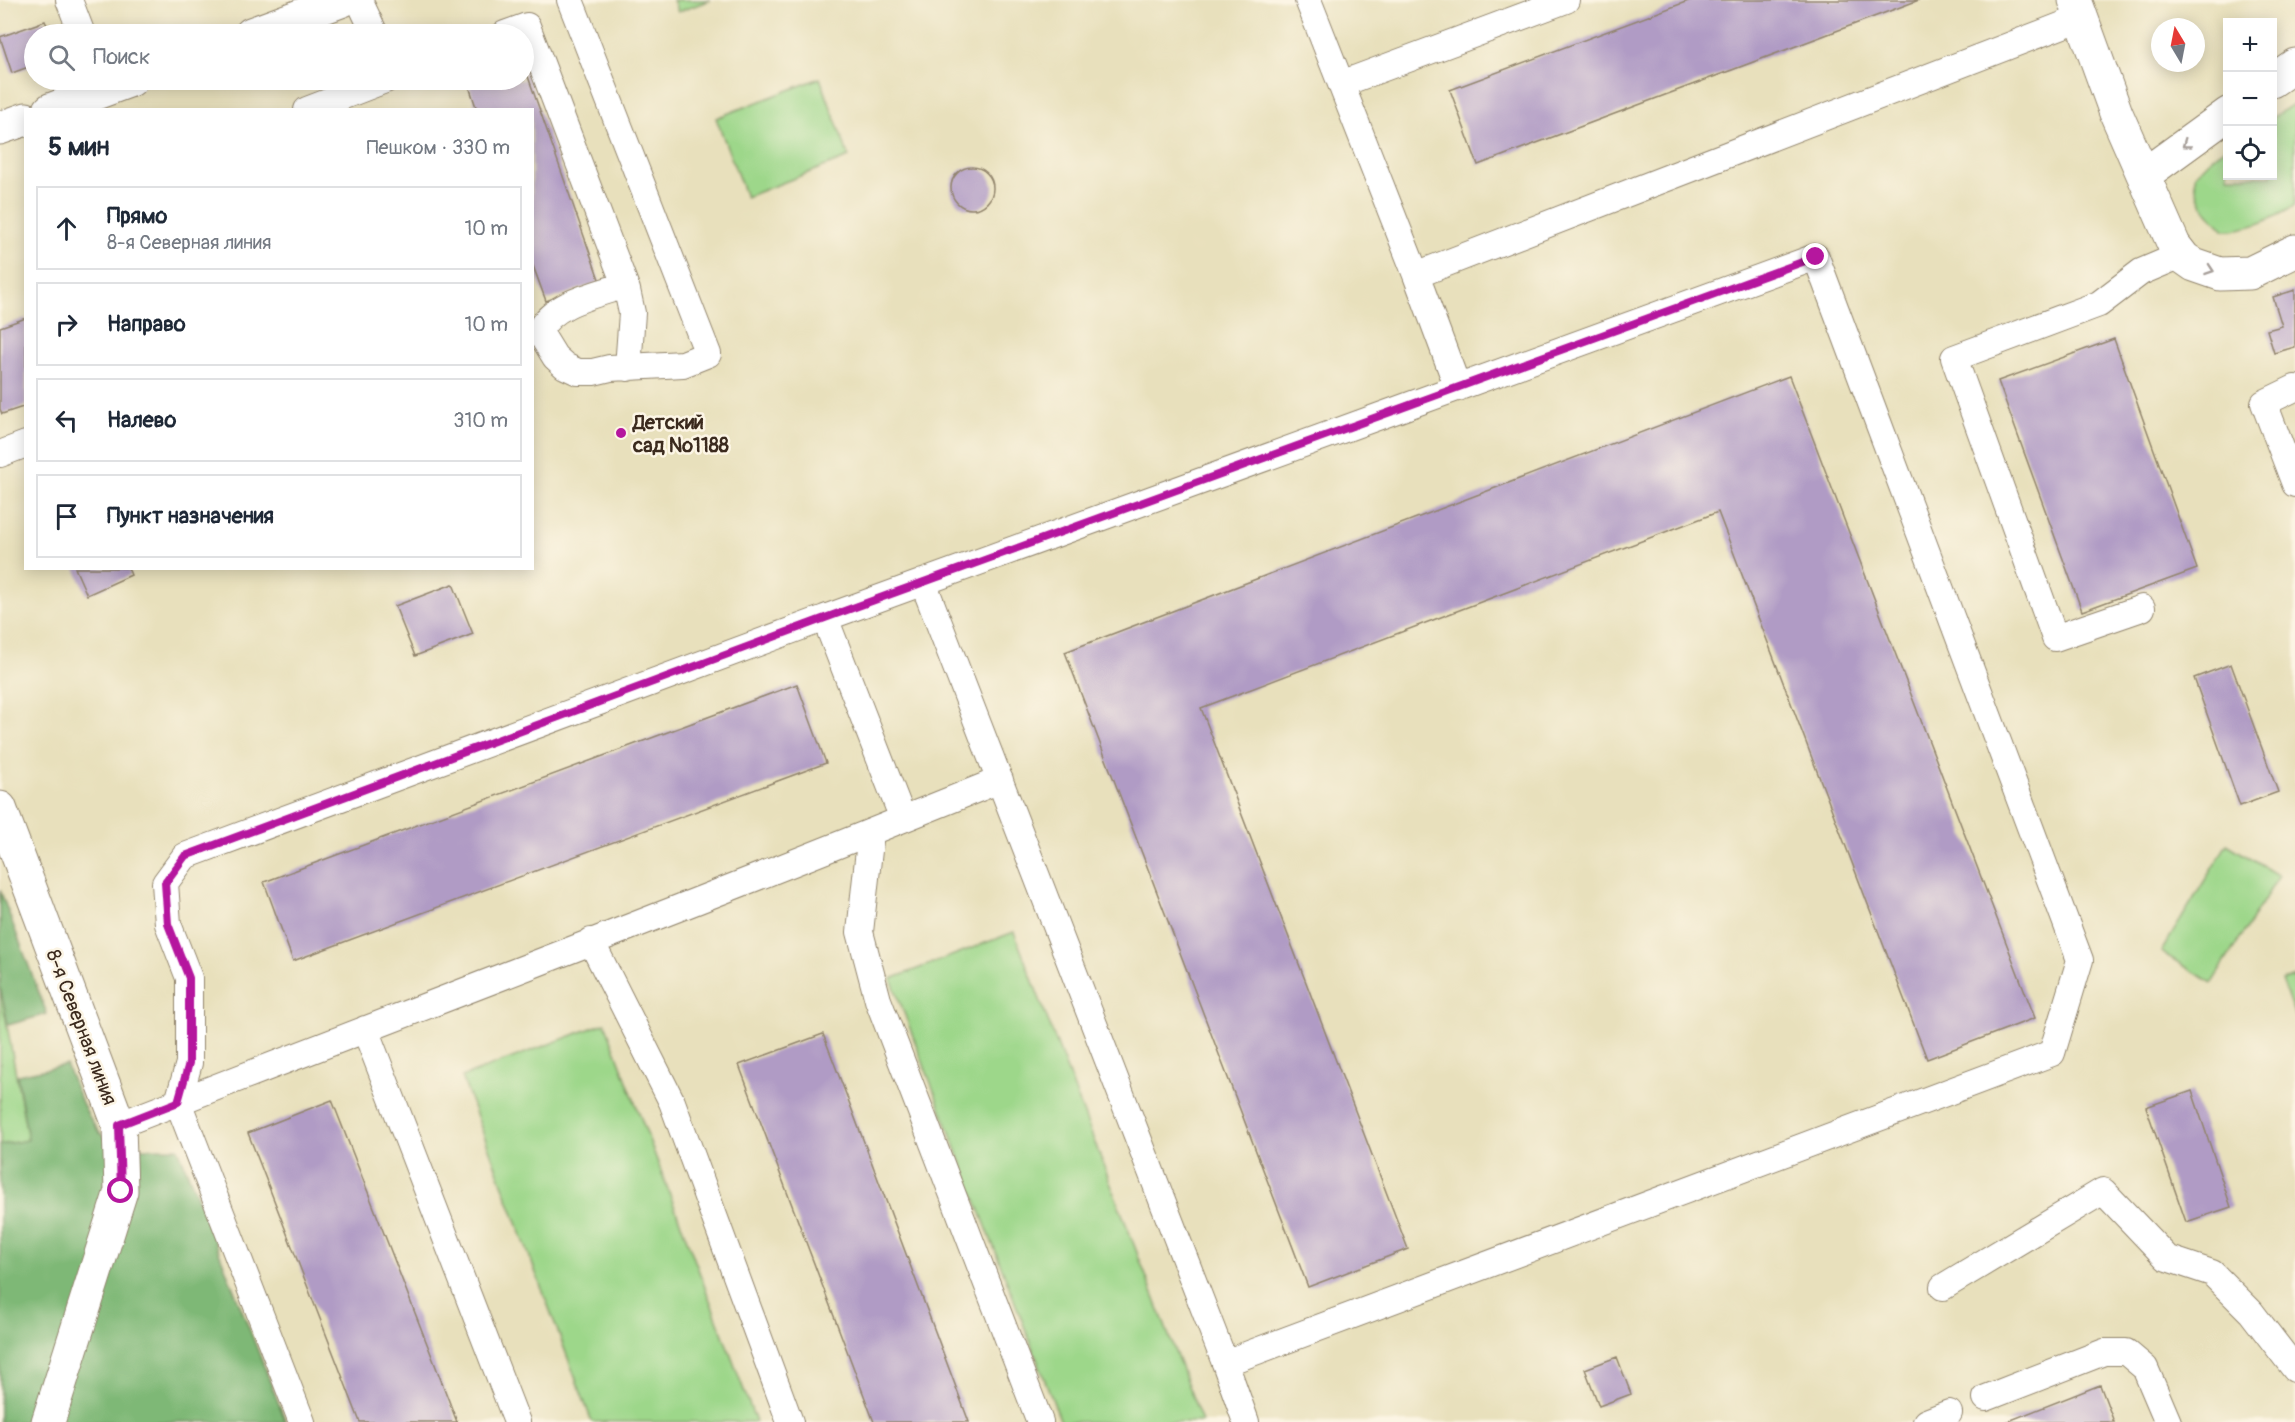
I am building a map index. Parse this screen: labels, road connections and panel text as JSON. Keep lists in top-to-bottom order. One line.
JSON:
{"streets":{"street":["8-я Северная линия"]},"places":["Детский сад №1188"],"north":"top","page":{"map_buttons":["+","−"],"search":"Поиск","heading":["5 мин","Пешком · 330 m"],"list":[["Прямо","8-я Северная линия","10 m"],["Направо","10 m"],["Налево","310 m"],"Пункт назначения"]}}
